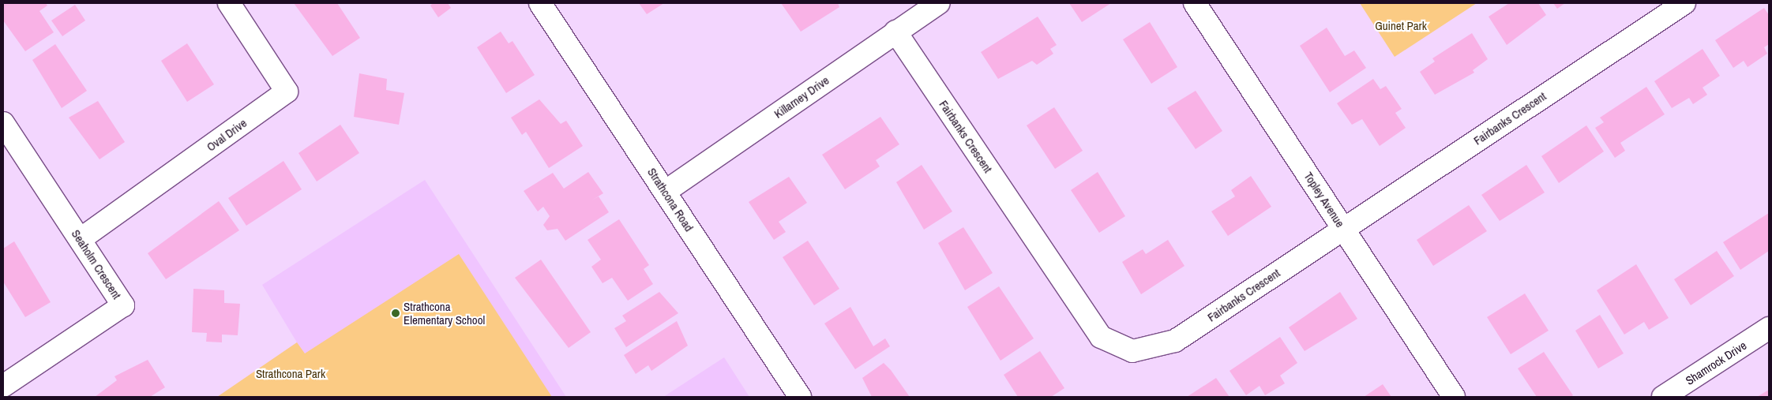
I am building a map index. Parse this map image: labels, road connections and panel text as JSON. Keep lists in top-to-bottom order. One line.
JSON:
{"streets":{"street":["Killarney Drive","Fairbanks Crescent","Oval Drive","Strathcona Road","Topley Avenue","Seaholm Crescent","Shamrock Drive"]},"crossings":[["Killarney Drive","Fairbanks Crescent"],["Killarney Drive","Strathcona Road"],["Fairbanks Crescent","Topley Avenue"],["Oval Drive","Seaholm Crescent"]],"parks":["Guinet Park","Strathcona Park"],"places":["Strathcona Elementary School"]}
